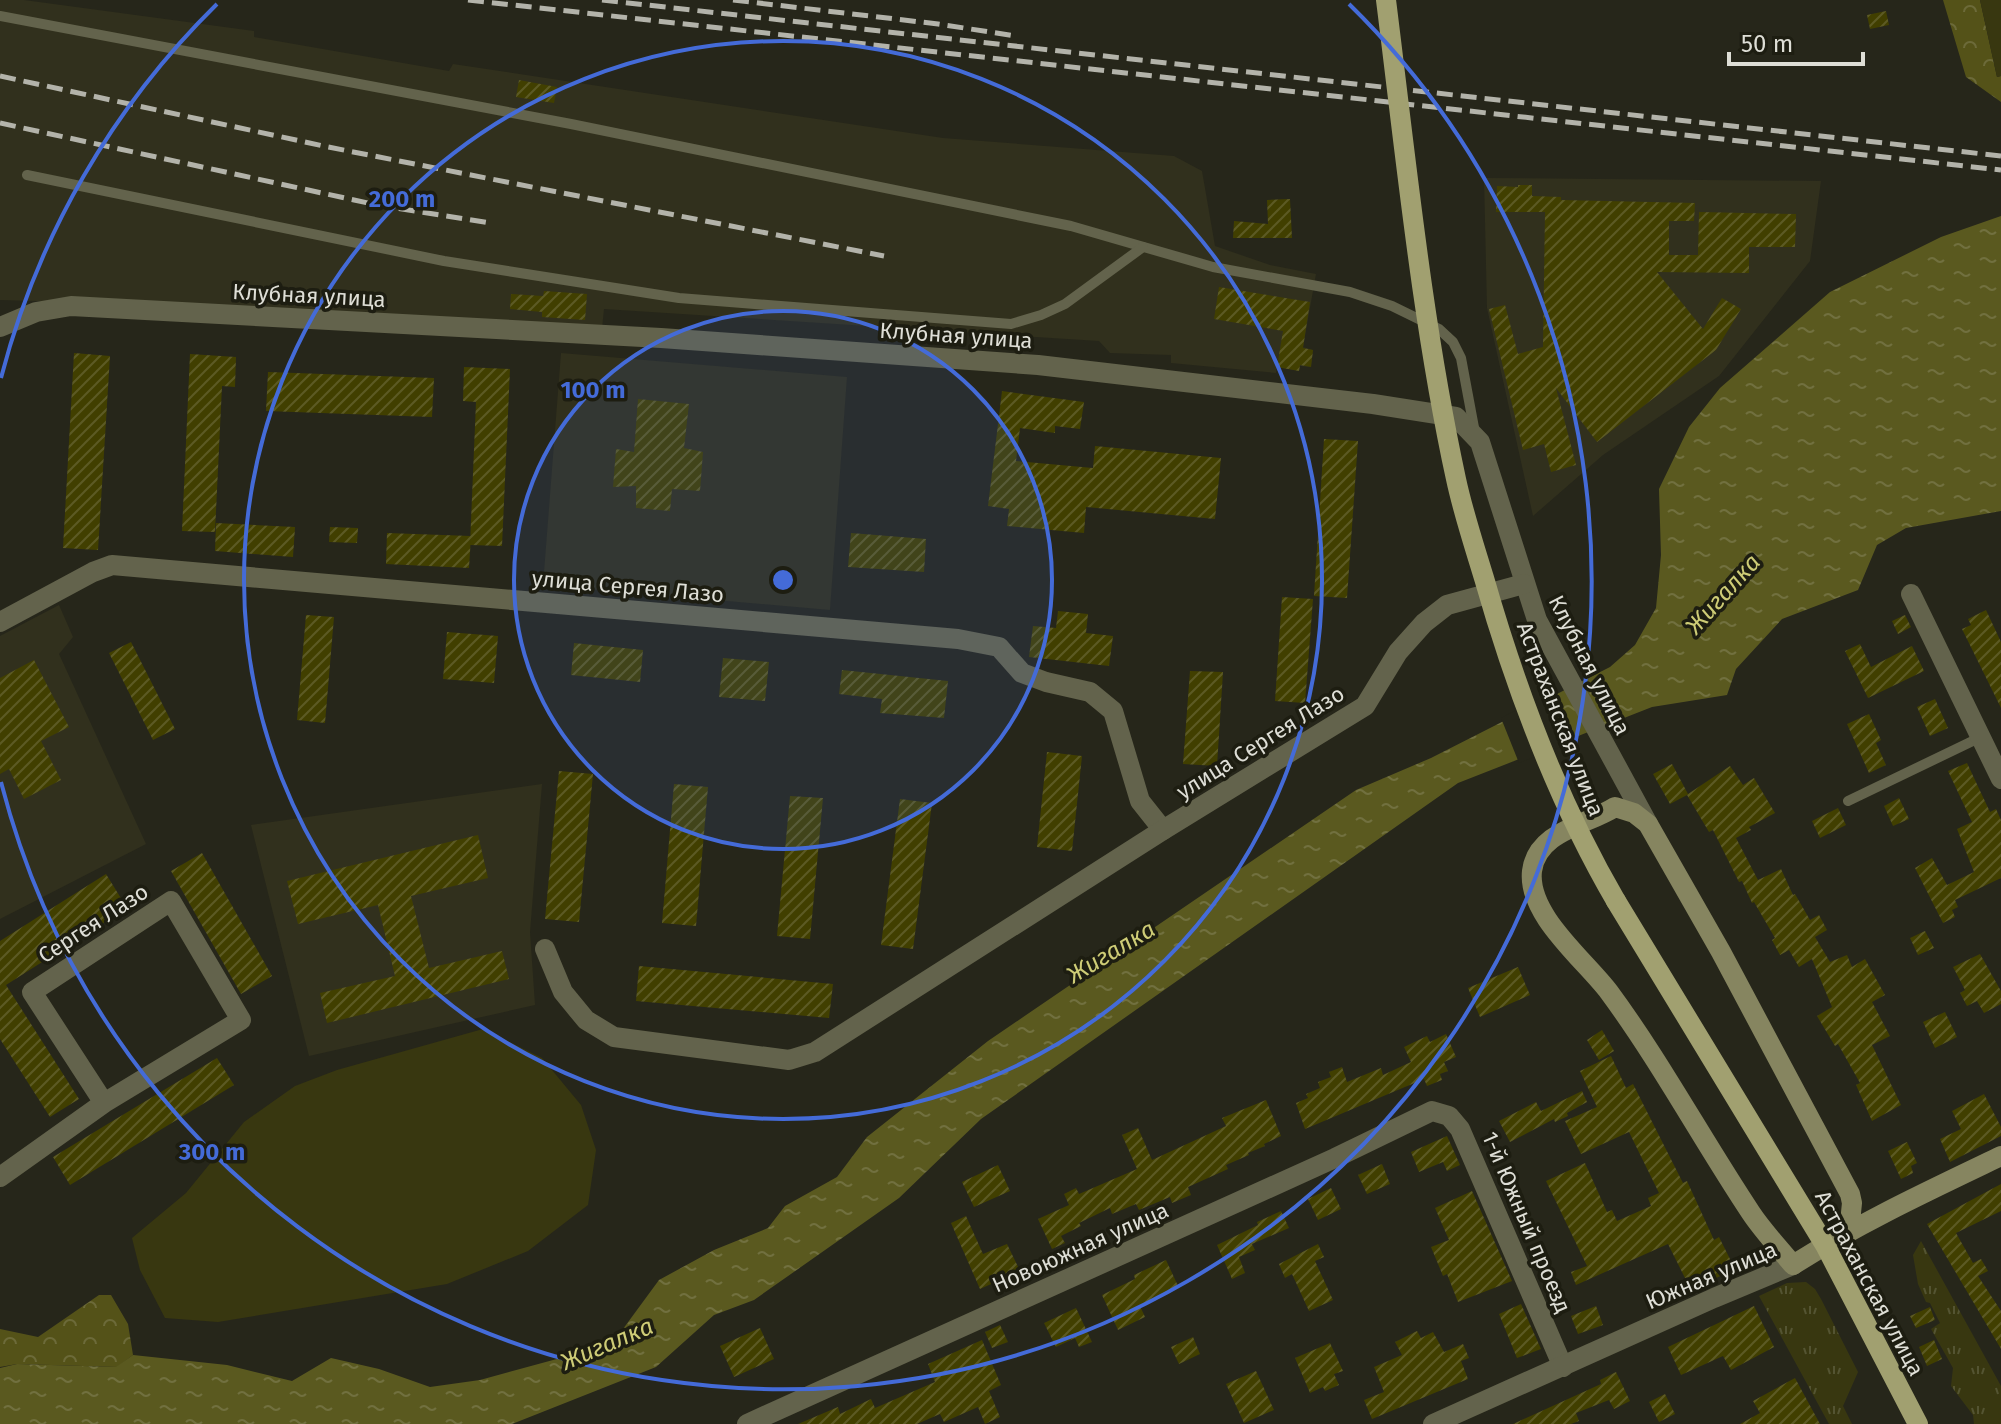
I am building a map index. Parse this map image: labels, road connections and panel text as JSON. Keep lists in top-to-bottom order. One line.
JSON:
{"streets":{"main road":["Астраханская улица"],"street":["Клубная улица","улица Сергея Лазо","Сергея Лазо","1-й Южный проезд","Новоюжная улица","Южная улица"]},"crossings":[["Клубная улица","улица Сергея Лазо"],["Астраханская улица","Южная улица"],["1-й Южный проезд","Новоюжная улица"],["1-й Южный проезд","Южная улица"]],"water":["Жигалка"],"scale_bar":"50 m","rings":["200 m","100 m","300 m"]}
